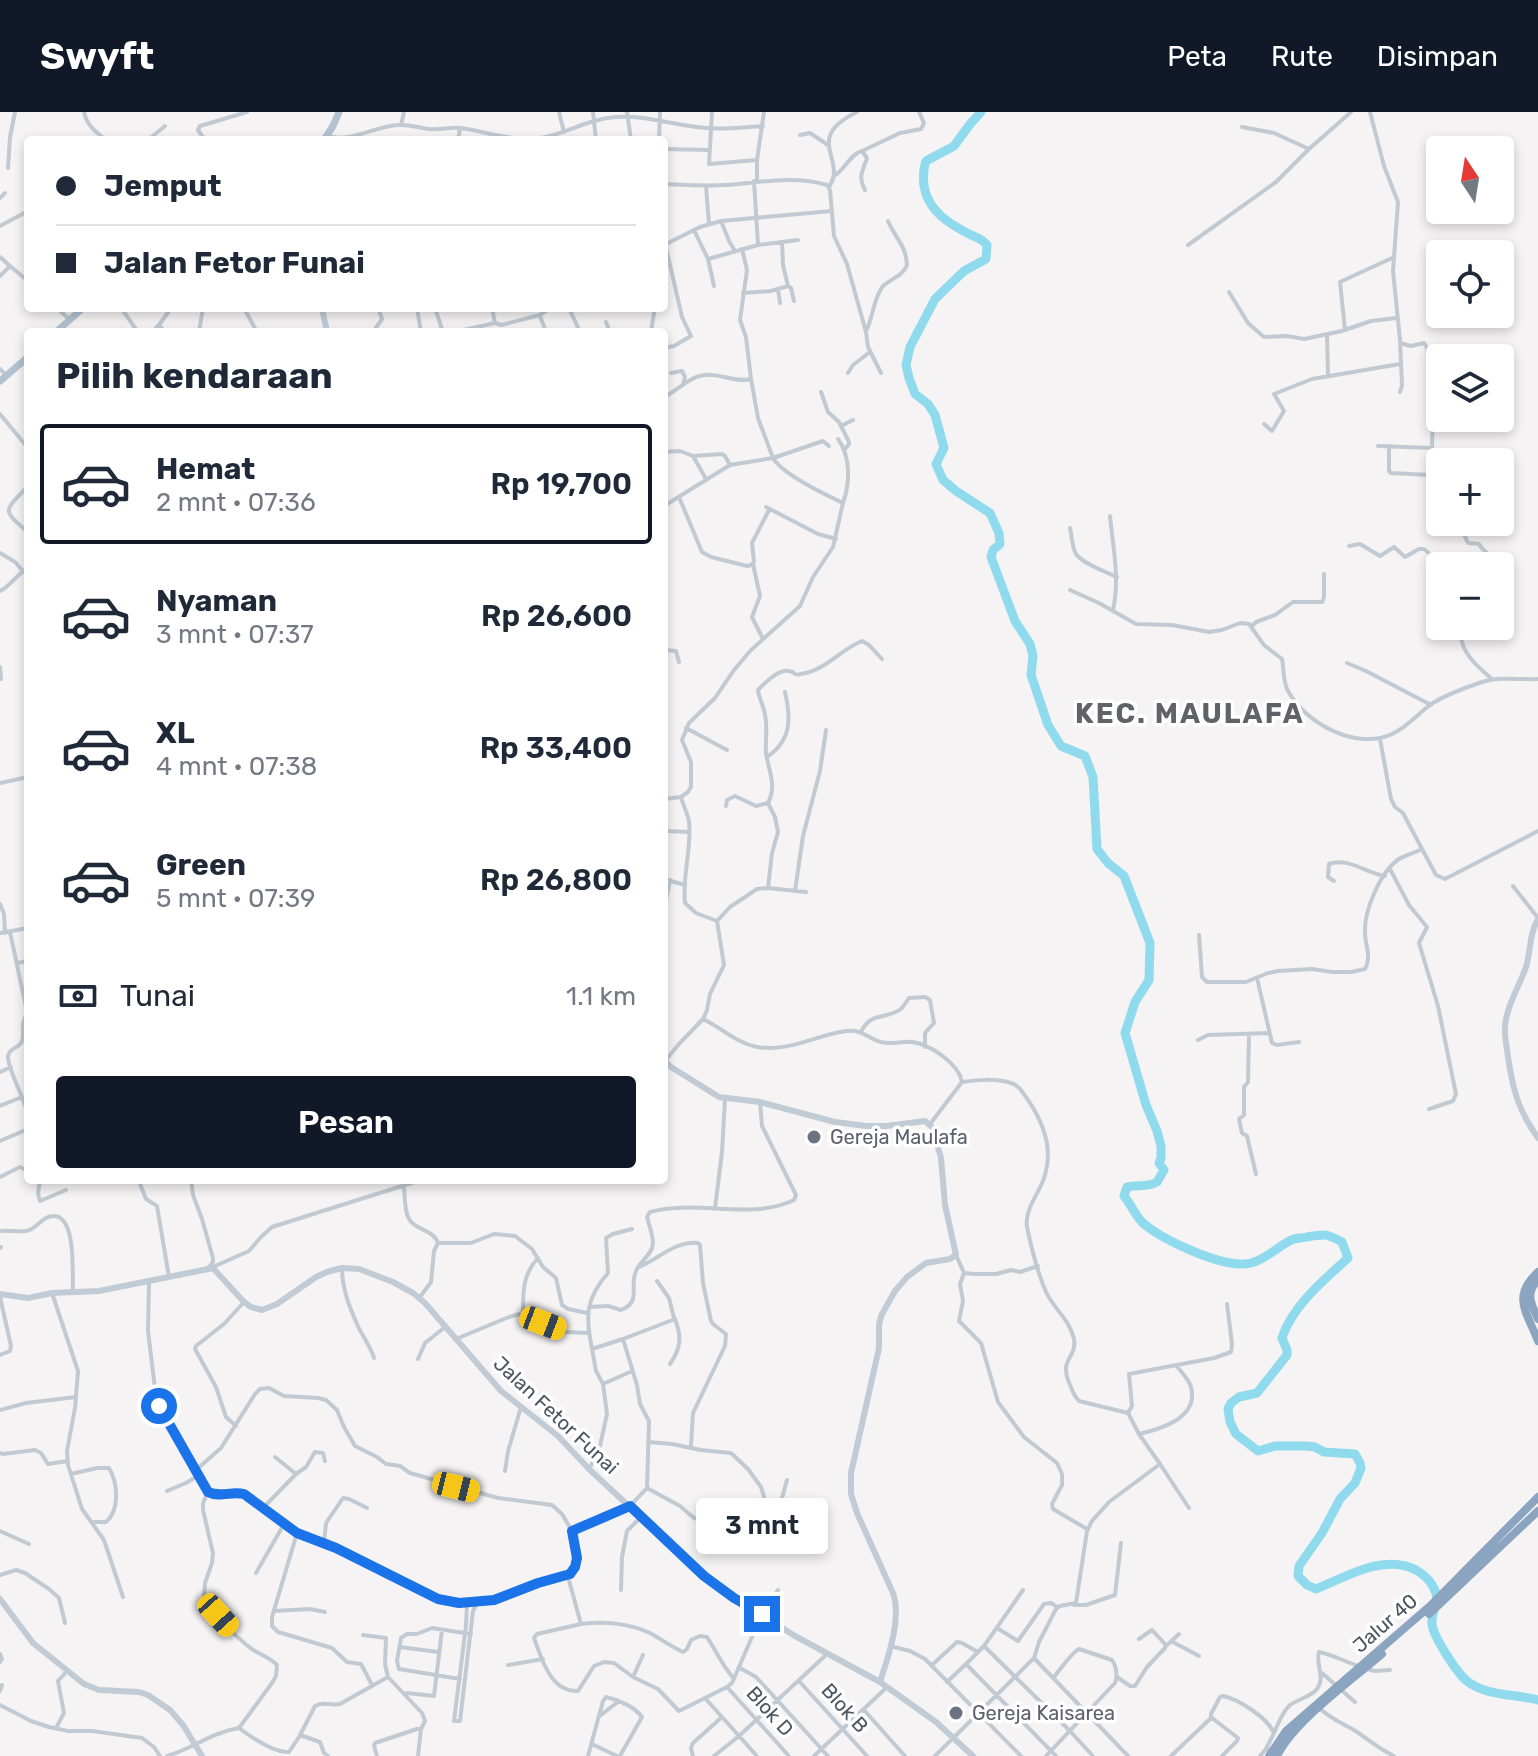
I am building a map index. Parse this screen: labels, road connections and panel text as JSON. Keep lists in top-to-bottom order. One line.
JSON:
{"streets":{"highway":["Jalur 40"],"street":["Jalan Fetor Funai","Blok B","Blok D"]},"districts":["KEC. MAULAFA"],"places":["Gereja Maulafa","Gereja Kaisarea"],"north":"top","page":{"header":"Swyft","nav":["Peta","Rute","Disimpan"],"map_buttons":["+","−"],"banner":["Jemput","Jalan Fetor Funai"],"heading":"Pilih kendaraan","list":[{"name":"Hemat","note":"2 mnt · 07:36","value":"Rp 19,700"},{"name":"Nyaman","note":"3 mnt · 07:37","value":"Rp 26,600"},{"name":"XL","note":"4 mnt · 07:38","value":"Rp 33,400"},{"name":"Green","note":"5 mnt · 07:39","value":"Rp 26,800"}],"pay":["Tunai","1.1 km"],"buttons":"Pesan","bubble":"3 mnt"}}
